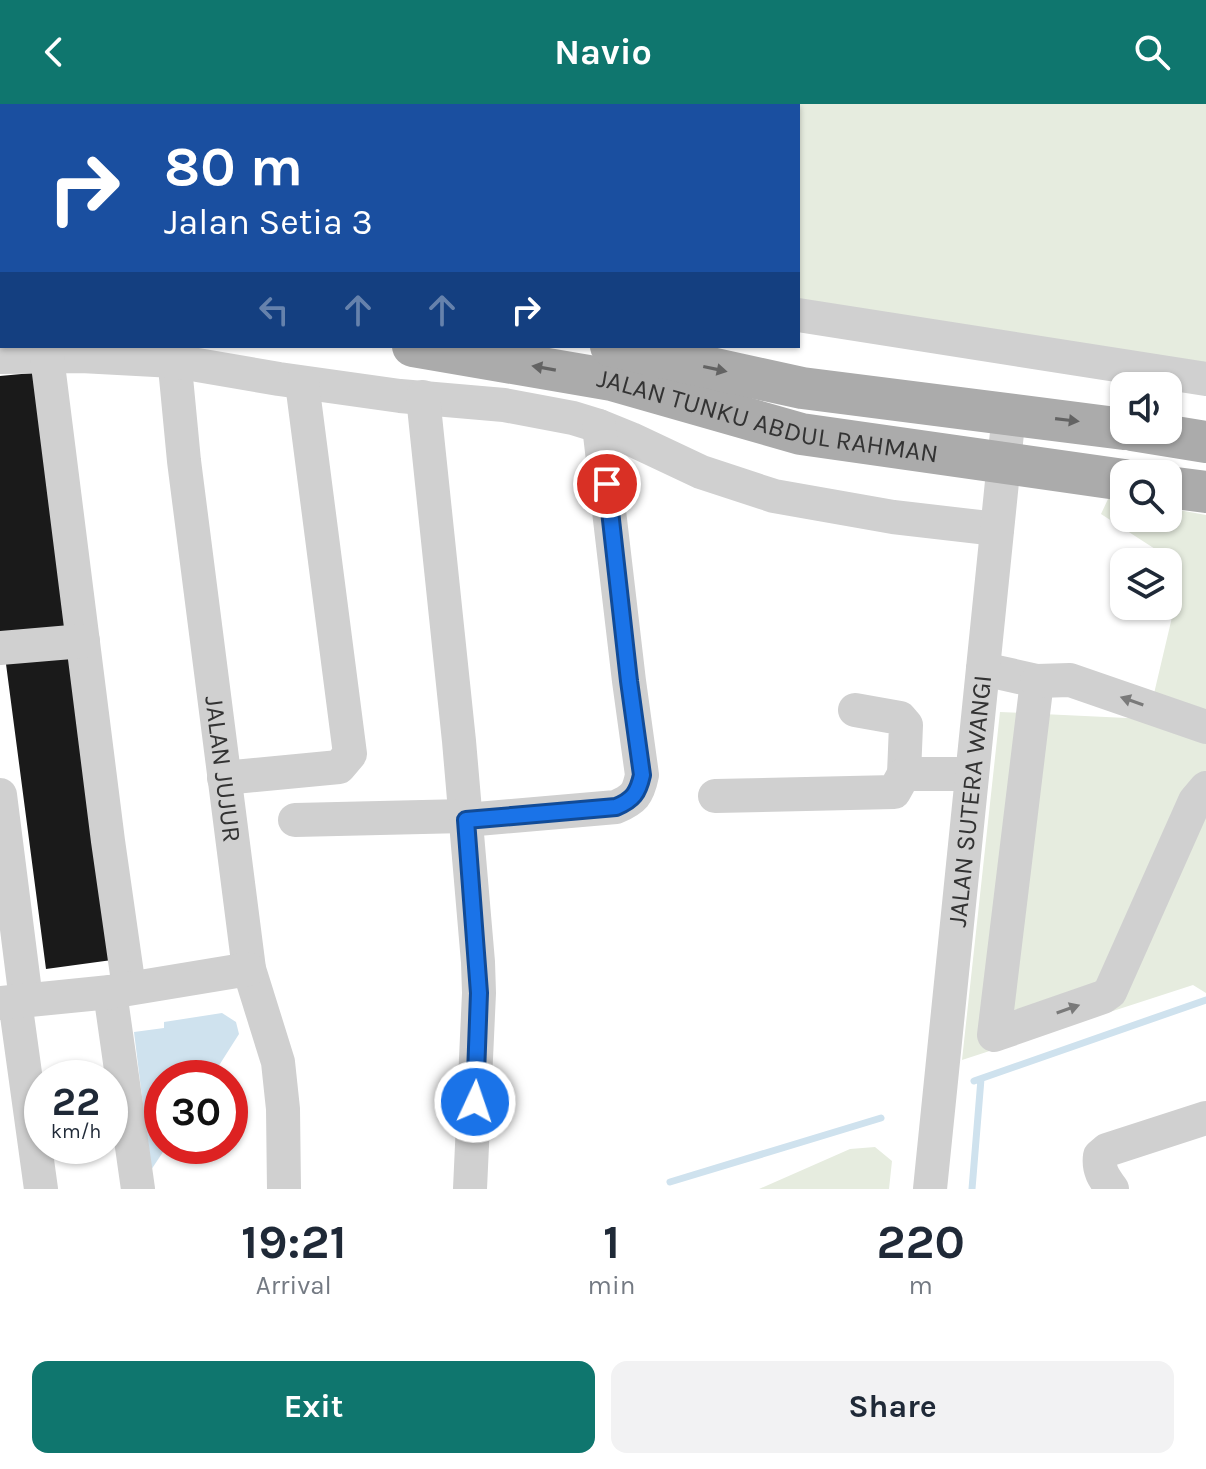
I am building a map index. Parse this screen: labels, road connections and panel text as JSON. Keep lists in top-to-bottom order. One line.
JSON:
{"streets":{"main road":["JALAN TUNKU ABDUL RAHMAN"],"street":["JALAN JUJUR","JALAN SUTERA WANGI"]},"crossings":[["JALAN TUNKU ABDUL RAHMAN","JALAN SUTERA WANGI"]],"page":{"header":"Navio","turn":["80 m","Jalan Setia 3"],"speed":"22 km/h","limit":"30","eta":["19:21","Arrival","1","min","220","m"],"buttons":["Exit","Share"]}}
